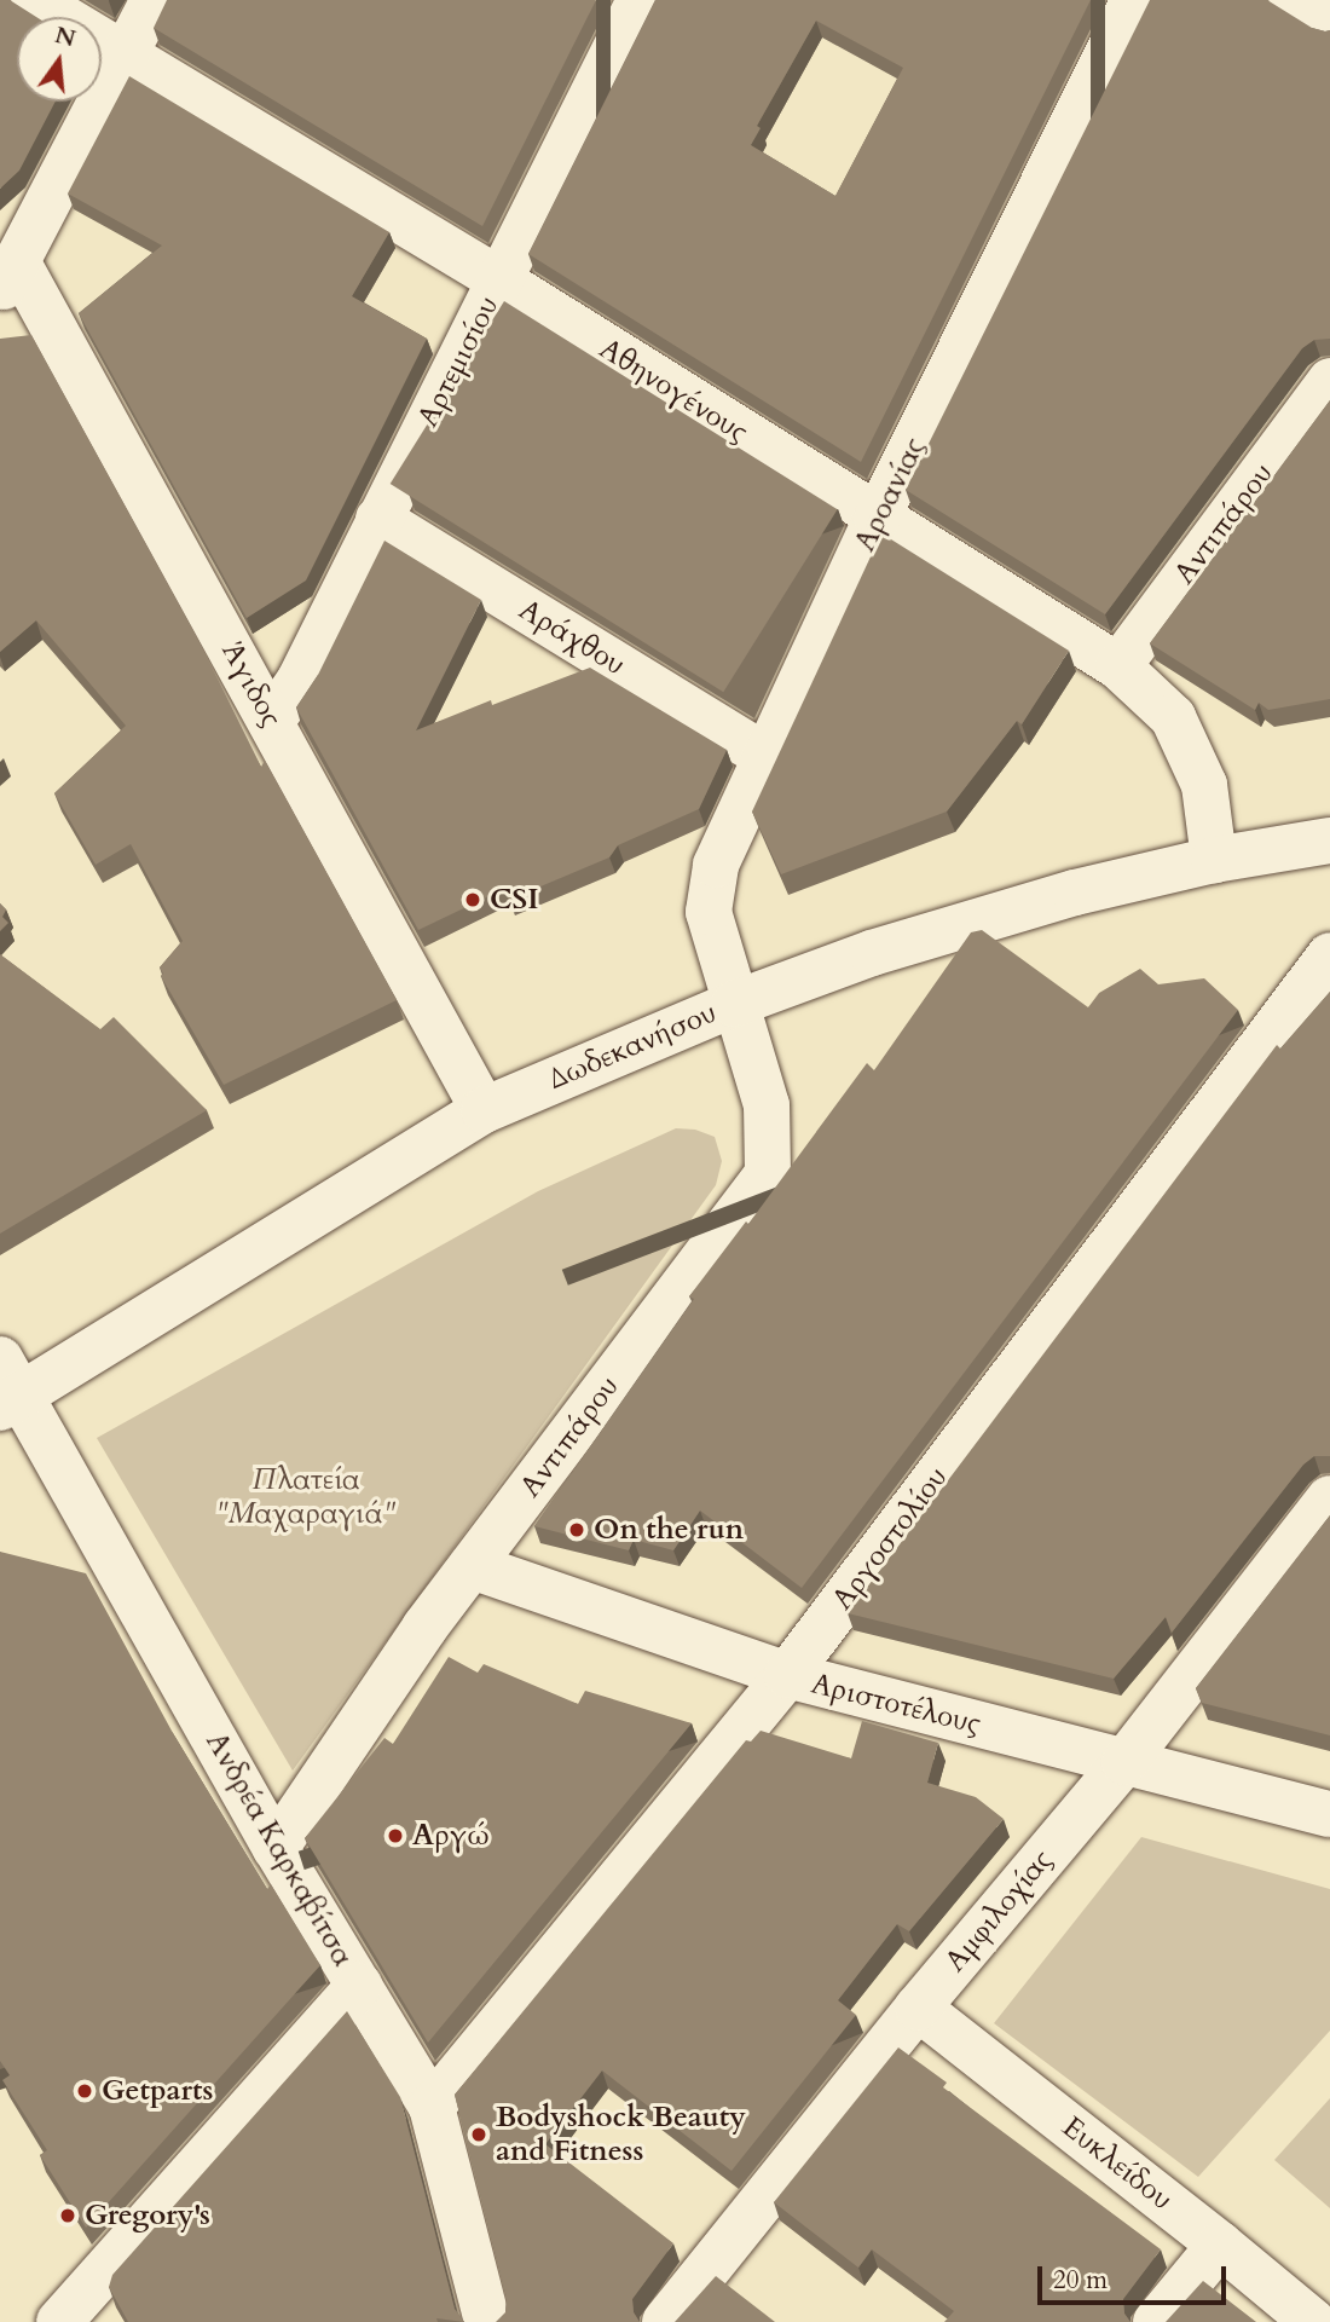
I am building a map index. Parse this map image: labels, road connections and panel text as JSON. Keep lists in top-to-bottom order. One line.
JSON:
{"streets":{"street":["Αρτεμισίου","Αθηνογένους","Αροανίας","Αντιπάρου","Αράχθου","Άγιδος","Δωδεκανήσου","Αργοστολίου","Αριστοτέλους","Ανδρέα Καρκαβίτσα","Αμφιλοχίας","Ευκλείδου"]},"crossings":[["Αρτεμισίου","Αθηνογένους"],["Αρτεμισίου","Αράχθου"],["Αρτεμισίου","Άγιδος"],["Αθηνογένους","Αροανίας"],["Αθηνογένους","Αντιπάρου"],["Αθηνογένους","Δωδεκανήσου"],["Αροανίας","Αντιπάρου"],["Αροανίας","Αράχθου"],["Αροανίας","Δωδεκανήσου"],["Αντιπάρου","Δωδεκανήσου"],["Αντιπάρου","Αριστοτέλους"],["Αντιπάρου","Ανδρέα Καρκαβίτσα"],["Άγιδος","Δωδεκανήσου"],["Δωδεκανήσου","Ανδρέα Καρκαβίτσα"],["Αργοστολίου","Αριστοτέλους"],["Αργοστολίου","Ανδρέα Καρκαβίτσα"],["Αριστοτέλους","Αμφιλοχίας"],["Αμφιλοχίας","Ευκλείδου"]],"parks":["Πλατεία \"Μαχαραγιά\""],"places":["CSI","On the run","Αργώ","Getparts","Bodyshock Beauty and Fitness","Gregory's"],"scale_bar":"20 m","north":"top"}
